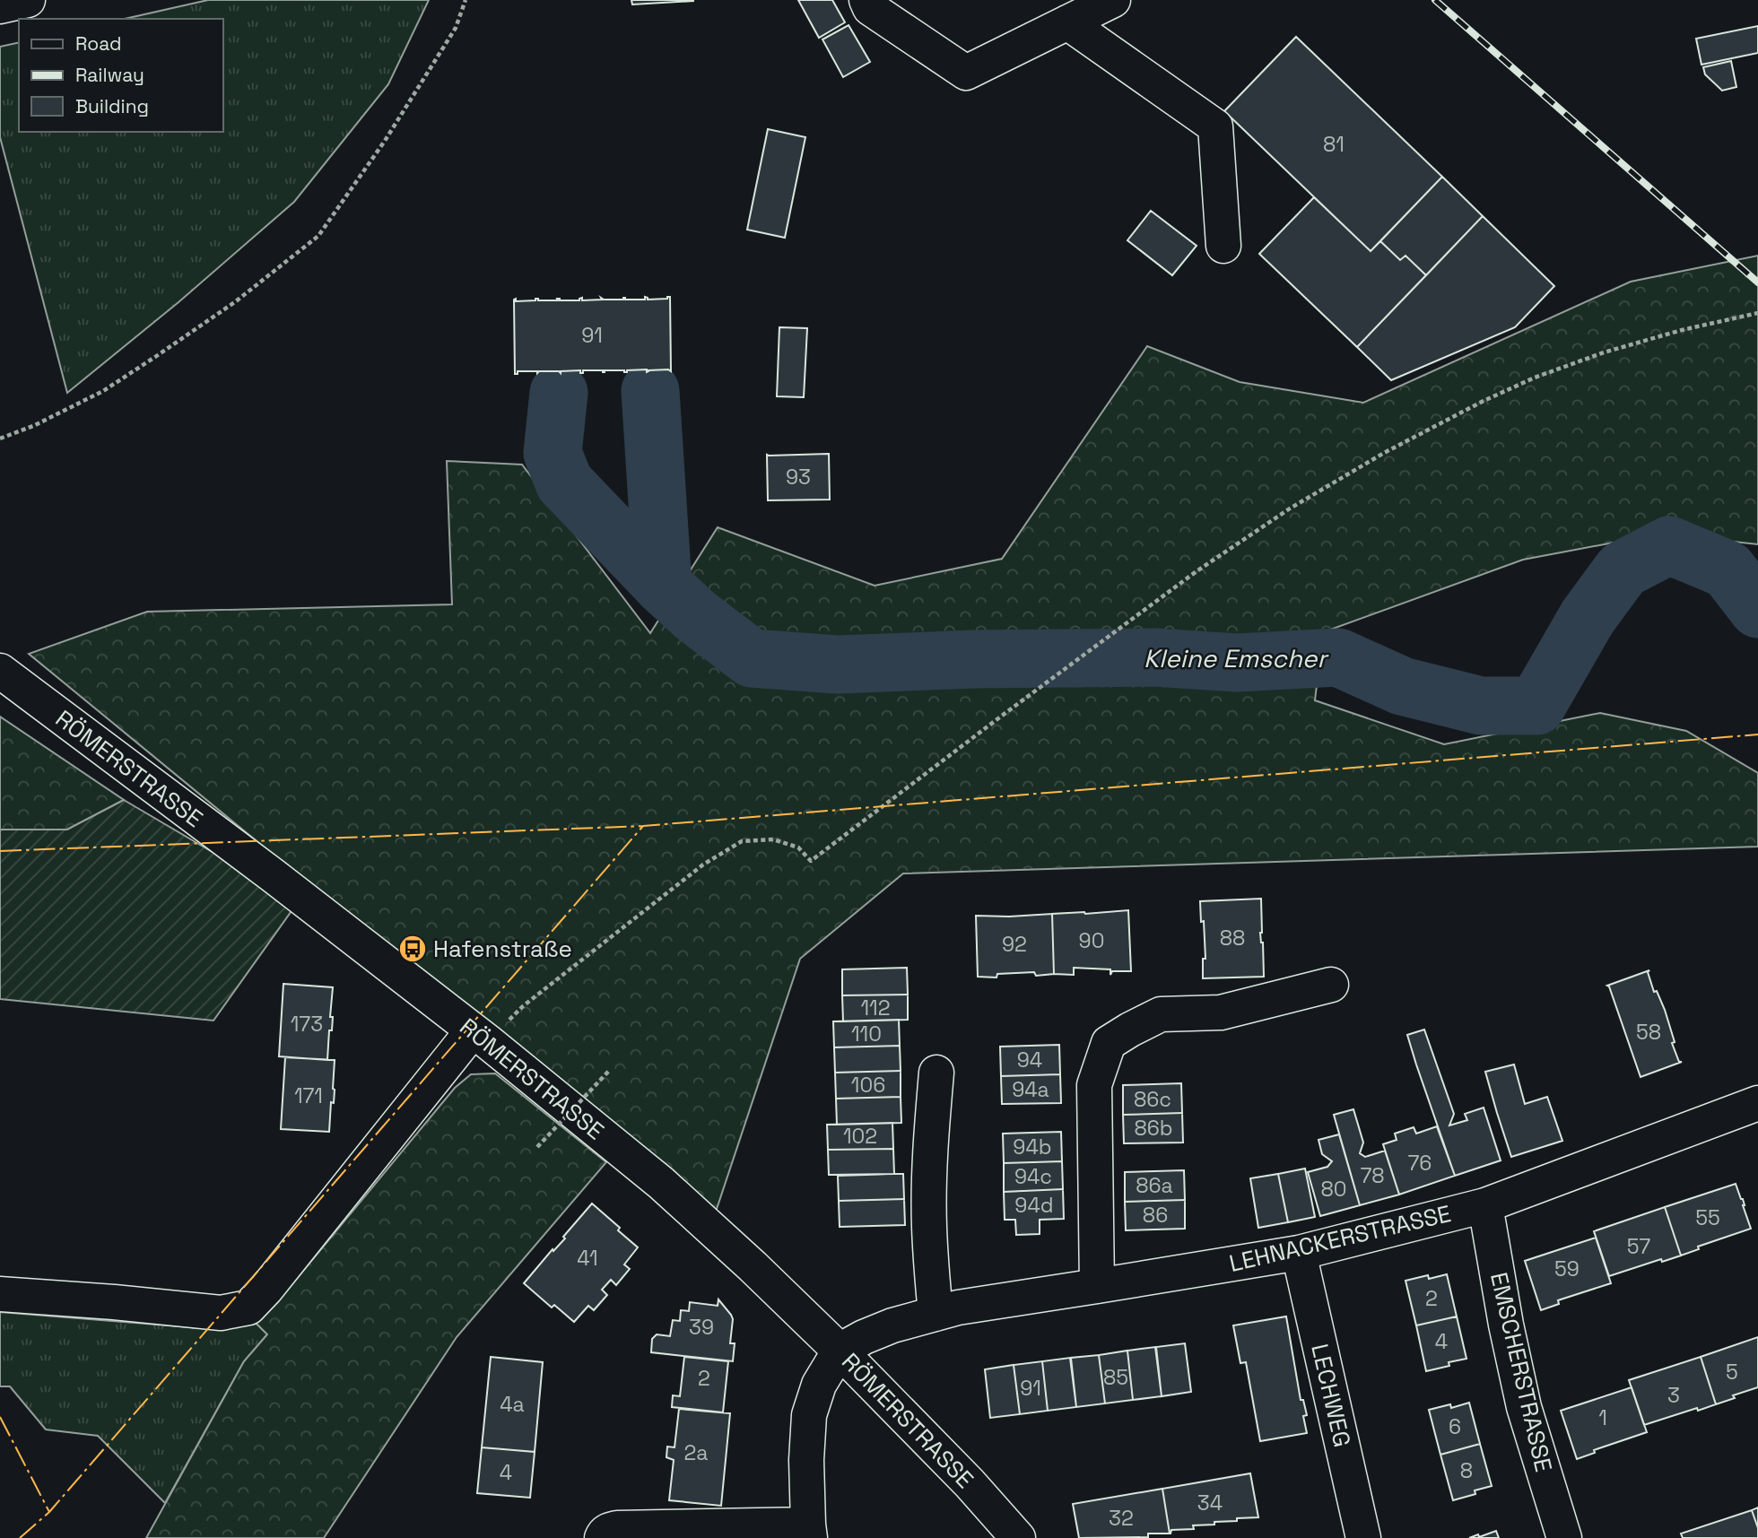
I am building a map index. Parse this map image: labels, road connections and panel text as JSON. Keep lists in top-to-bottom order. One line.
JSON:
{"streets":{"street":["RÖMERSTRASSE","LEHNACKERSTRASSE","EMSCHERSTRASSE","LECHWEG"]},"crossings":[["RÖMERSTRASSE","LEHNACKERSTRASSE"],["LEHNACKERSTRASSE","EMSCHERSTRASSE"],["LEHNACKERSTRASSE","LECHWEG"]],"water":["Kleine Emscher"],"places":{"bus stop":["Hafenstraße"]},"house_numbers":["81","91","93","88","90","92","112","173","58","110","94","106","94a","171","86c","86b","102","94b","76","78","94c","86a","80","94d","86","55","57","41","59","2","39","4","5","85","2","91","3","4a","1","6","2a","8","4","34","32"],"legend":["Road","Railway","Building"]}
